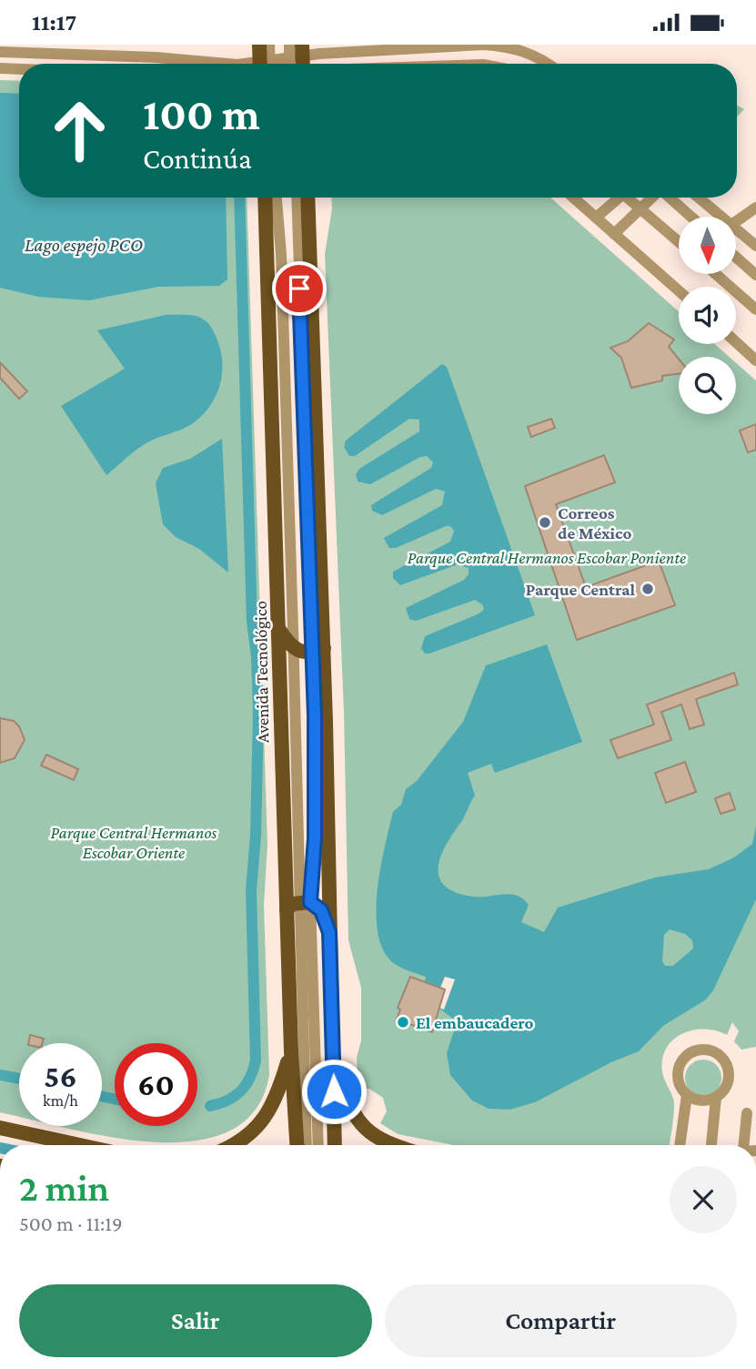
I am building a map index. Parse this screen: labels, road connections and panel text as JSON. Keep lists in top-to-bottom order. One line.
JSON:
{"streets":{"main road":["Avenida Tecnológico"]},"water":["Lago espejo PCO"],"parks":["Parque Central Hermanos Escobar Poniente","Parque Central Hermanos Escobar Oriente"],"places":["Correos de México","Parque Central","El embaucadero"],"north":"bottom","page":{"status":"11:17","turn":["100 m","Continúa"],"speed":"56 km/h","limit":"60","heading":["2 min","500 m · 11:19"],"buttons":["Salir","Compartir"]}}
